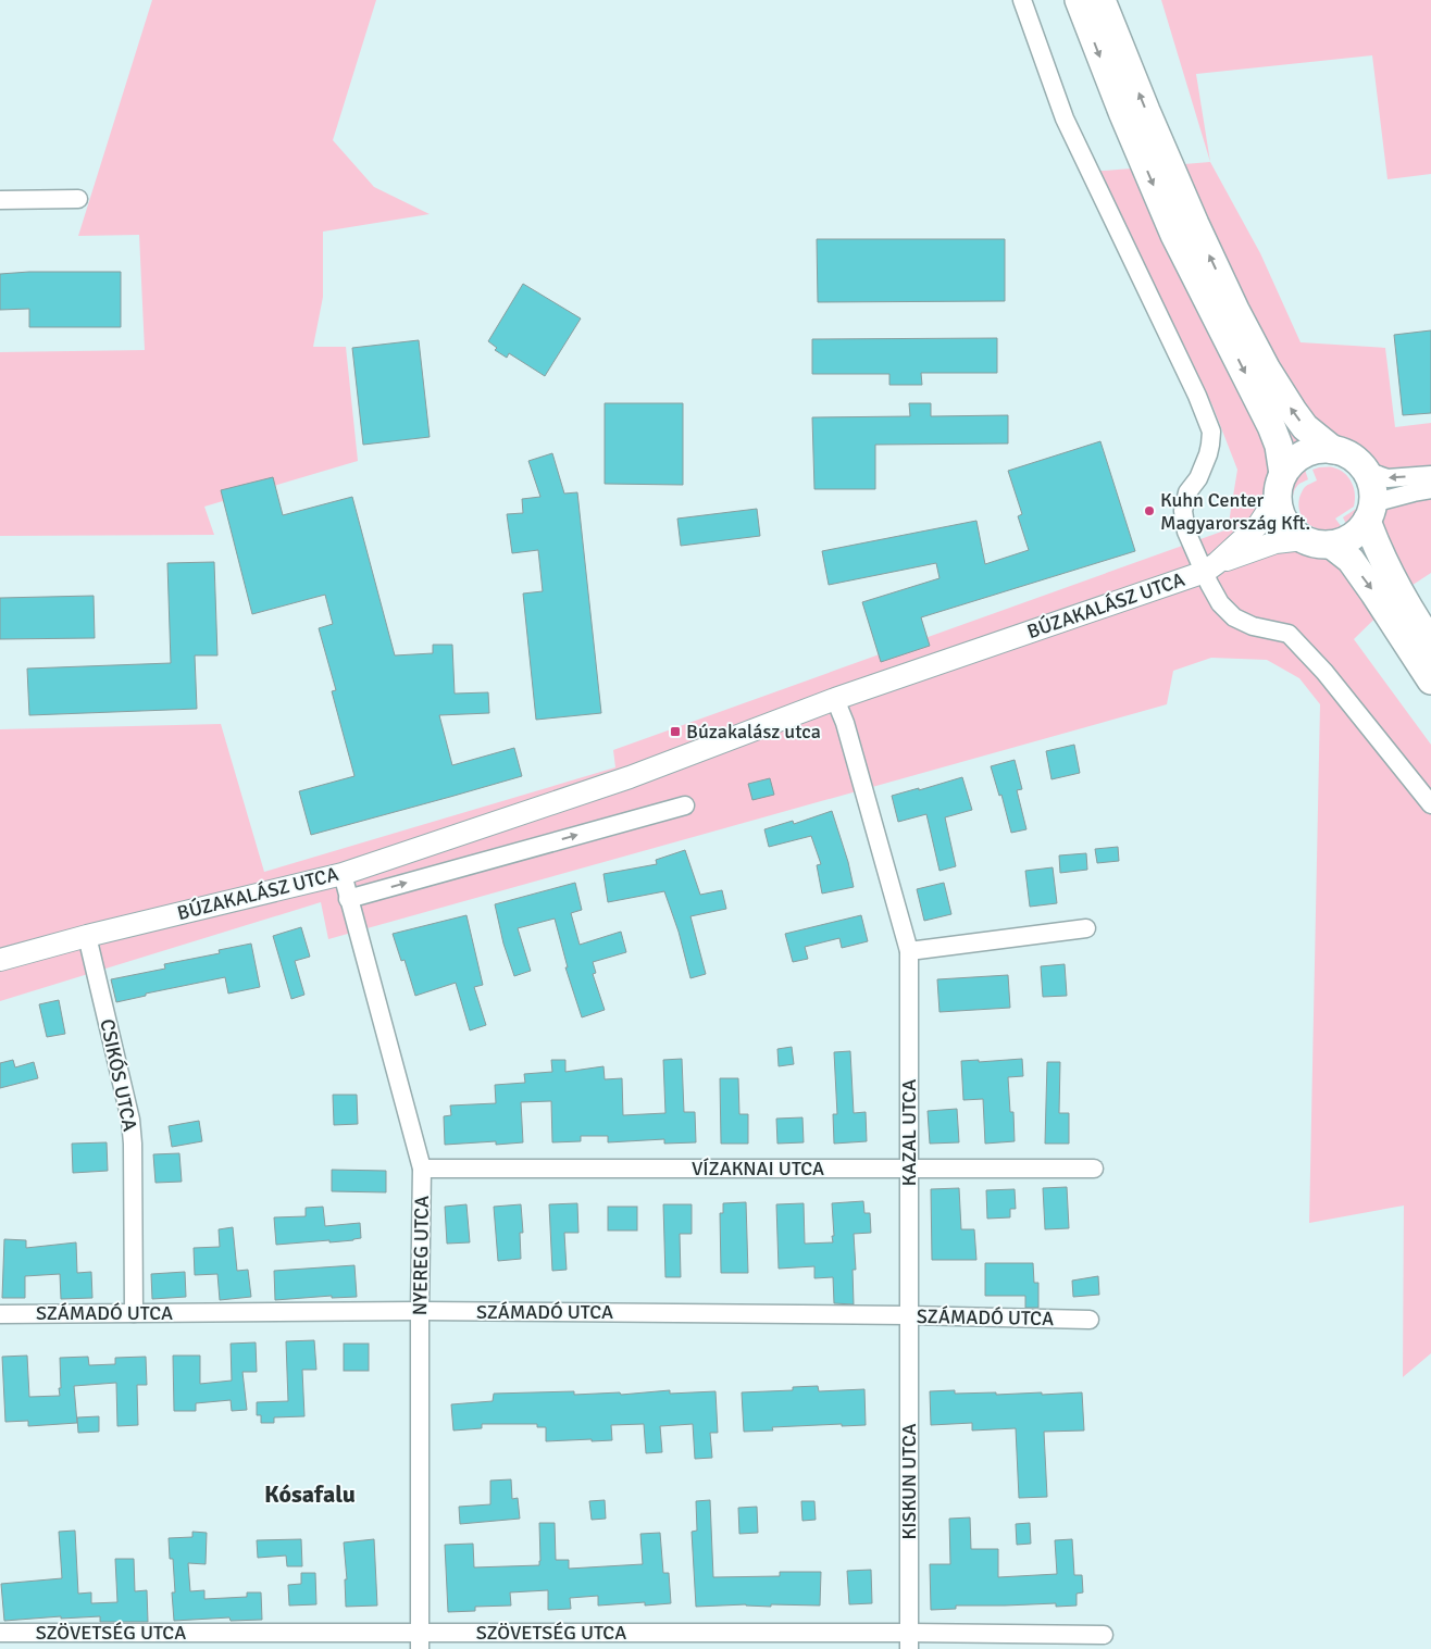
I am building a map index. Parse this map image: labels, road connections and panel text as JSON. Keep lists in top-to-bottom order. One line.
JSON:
{"streets":{"street":["BÚZAKALÁSZ UTCA","CSIKÓS UTCA","KAZAL UTCA","VÍZAKNAI UTCA","NYEREG UTCA","SZÁMADÓ UTCA","KISKUN UTCA","SZÖVETSÉG UTCA"]},"crossings":[["BÚZAKALÁSZ UTCA","CSIKÓS UTCA"],["BÚZAKALÁSZ UTCA","KAZAL UTCA"],["BÚZAKALÁSZ UTCA","NYEREG UTCA"],["CSIKÓS UTCA","SZÁMADÓ UTCA"],["KAZAL UTCA","VÍZAKNAI UTCA"],["KAZAL UTCA","SZÁMADÓ UTCA"],["KAZAL UTCA","KISKUN UTCA"],["VÍZAKNAI UTCA","NYEREG UTCA"],["NYEREG UTCA","SZÁMADÓ UTCA"],["NYEREG UTCA","SZÖVETSÉG UTCA"],["SZÁMADÓ UTCA","KISKUN UTCA"],["KISKUN UTCA","SZÖVETSÉG UTCA"]],"districts":["Kósafalu"],"places":{"other":["Kuhn Center Magyarország Kft."],"transit":["Búzakalász utca"]}}
